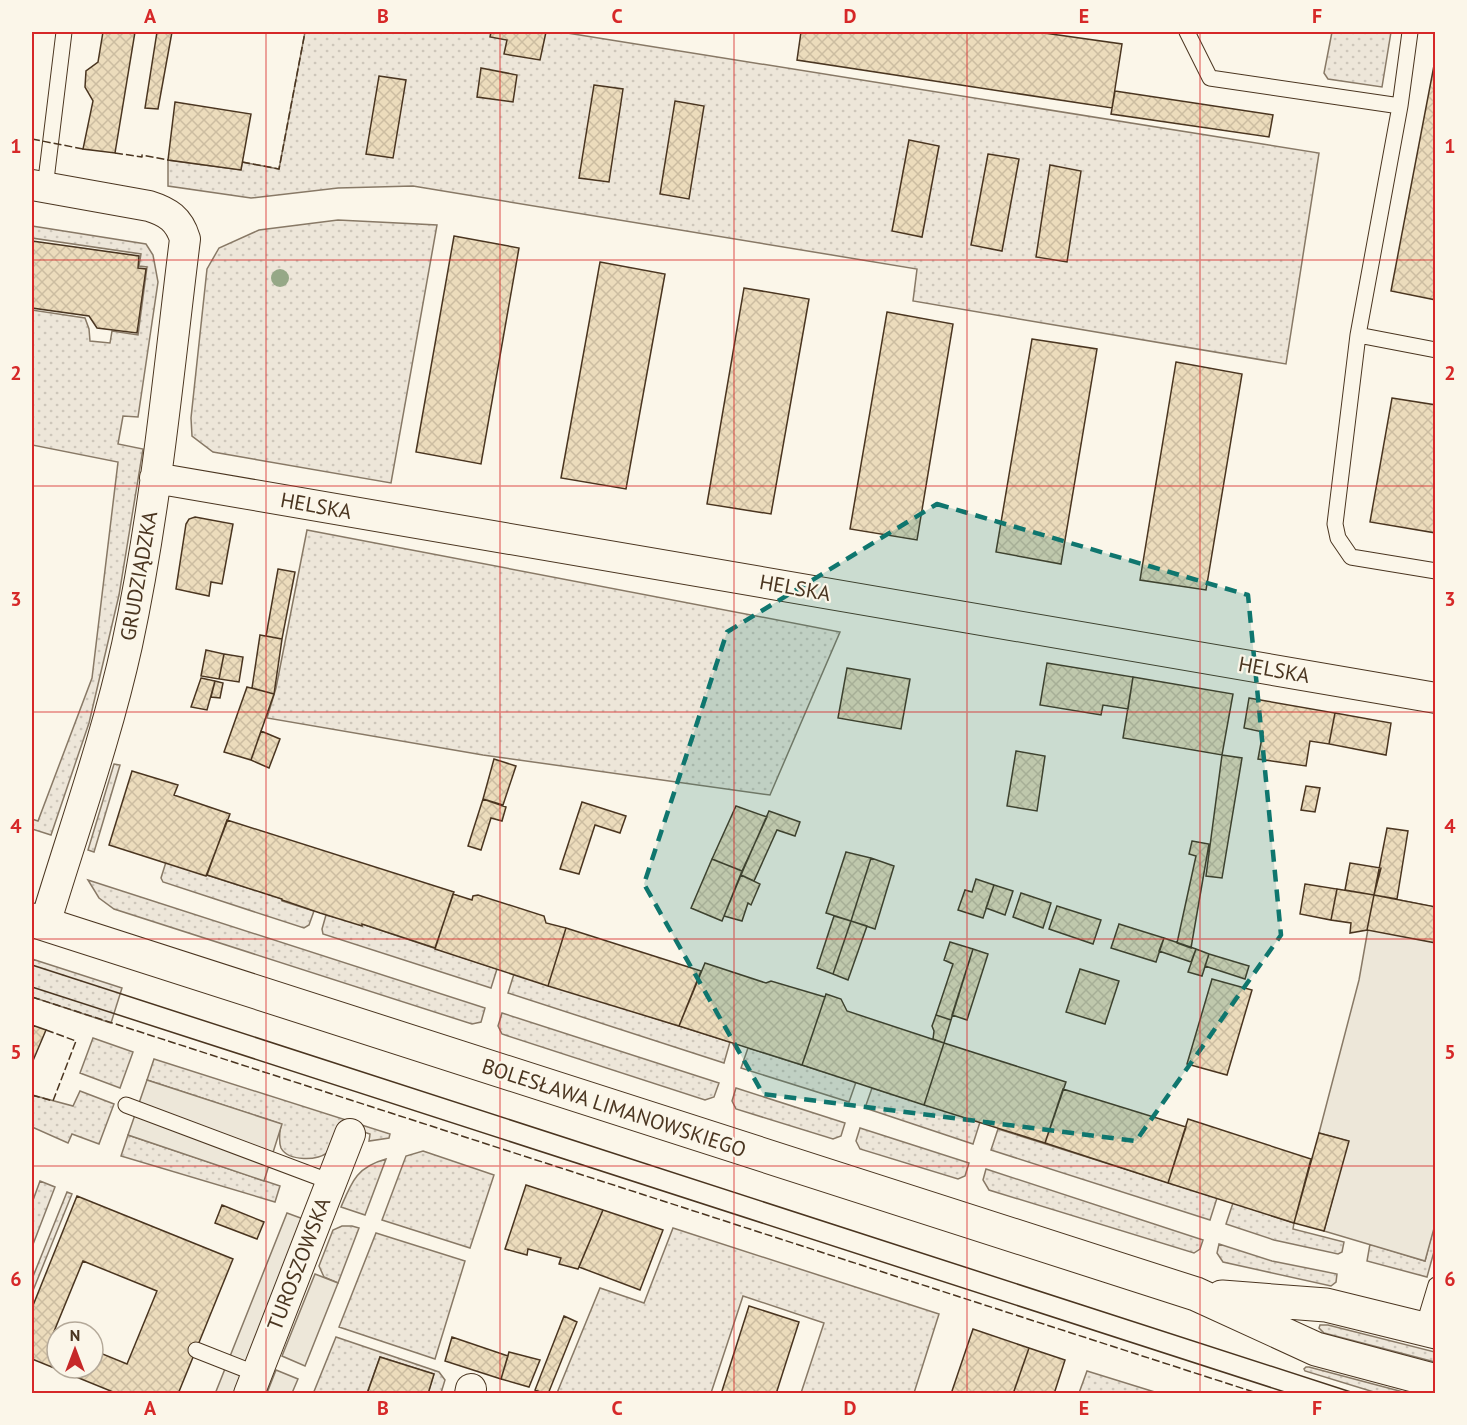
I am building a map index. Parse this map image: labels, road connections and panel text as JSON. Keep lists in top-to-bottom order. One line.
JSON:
{"streets":{"main road":["BOLESŁAWA LIMANOWSKIEGO"],"street":["HELSKA","GRUDZIĄDZKA","TUROSZOWSKA"]},"crossings":[["HELSKA","GRUDZIĄDZKA"],["GRUDZIĄDZKA","BOLESŁAWA LIMANOWSKIEGO"]],"north":"top","grid":{"columns":["A","B","C","D","E","F"],"rows":["1","2","3","4","5","6"]}}
